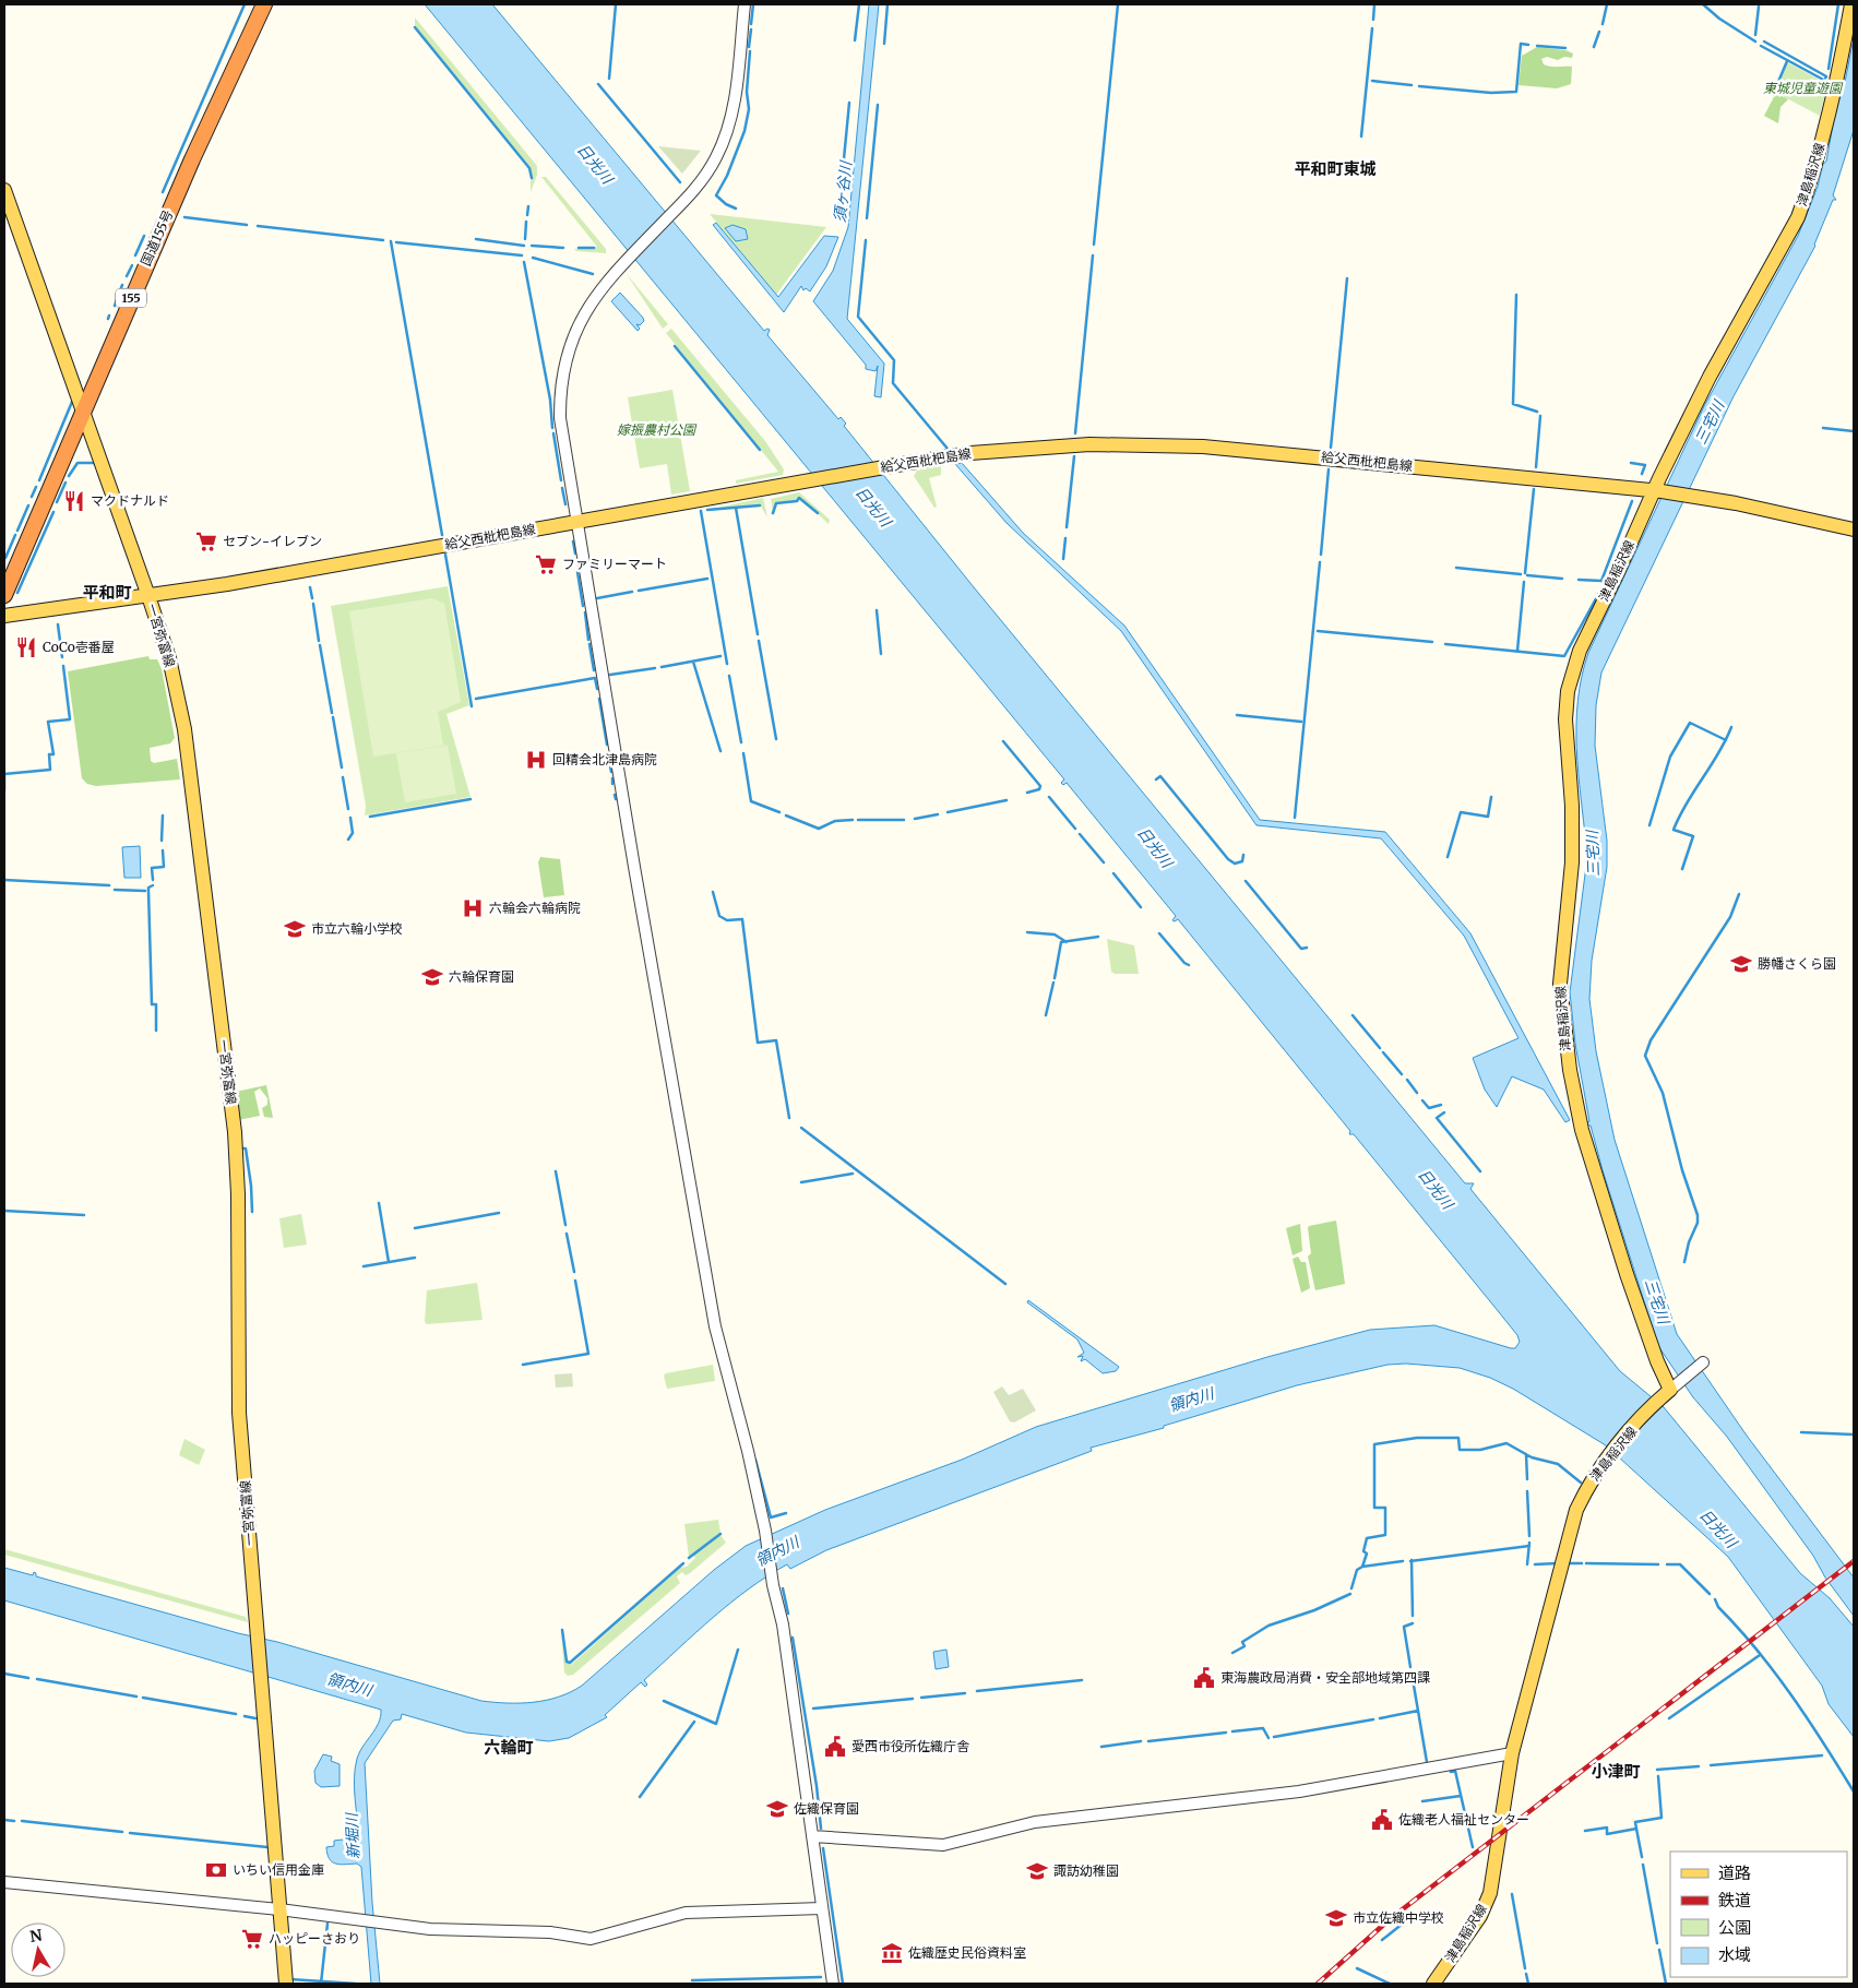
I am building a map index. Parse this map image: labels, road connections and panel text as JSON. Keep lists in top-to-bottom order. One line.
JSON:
{"streets":{"highway":["国道155号","155"],"main road":["津島稲沢線","給父西枇杷島線","一宮弥富線"]},"crossings":[["津島稲沢線","給父西枇杷島線"],["国道155号","一宮弥富線"],["給父西枇杷島線","一宮弥富線"]],"districts":["平和町東城","平和町","六輪町","小津町"],"water":["日光川","須ヶ谷川","三宅川","領内川","新堀川"],"parks":["東城児童遊園","嫁振農村公園"],"places":{"restaurant":["マクドナルド","CoCo壱番屋"],"supermarket":["セブン-イレブン","ファミリーマート","ハッピーさおり"],"hospital":["回精会北津島病院","六輪会六輪病院"],"school or university":["市立六輪小学校","勝幡さくら園","六輪保育園","佐織保育園","諏訪幼稚園","市立佐織中学校"],"public building":["東海農政局消費・安全部地域第四課","愛西市役所佐織庁舎","佐織老人福祉センター"],"bank":["いちい信用金庫"],"museum":["佐織歴史民俗資料室"]},"legend":["道路","鉄道","公園","水域"],"north":"top"}
